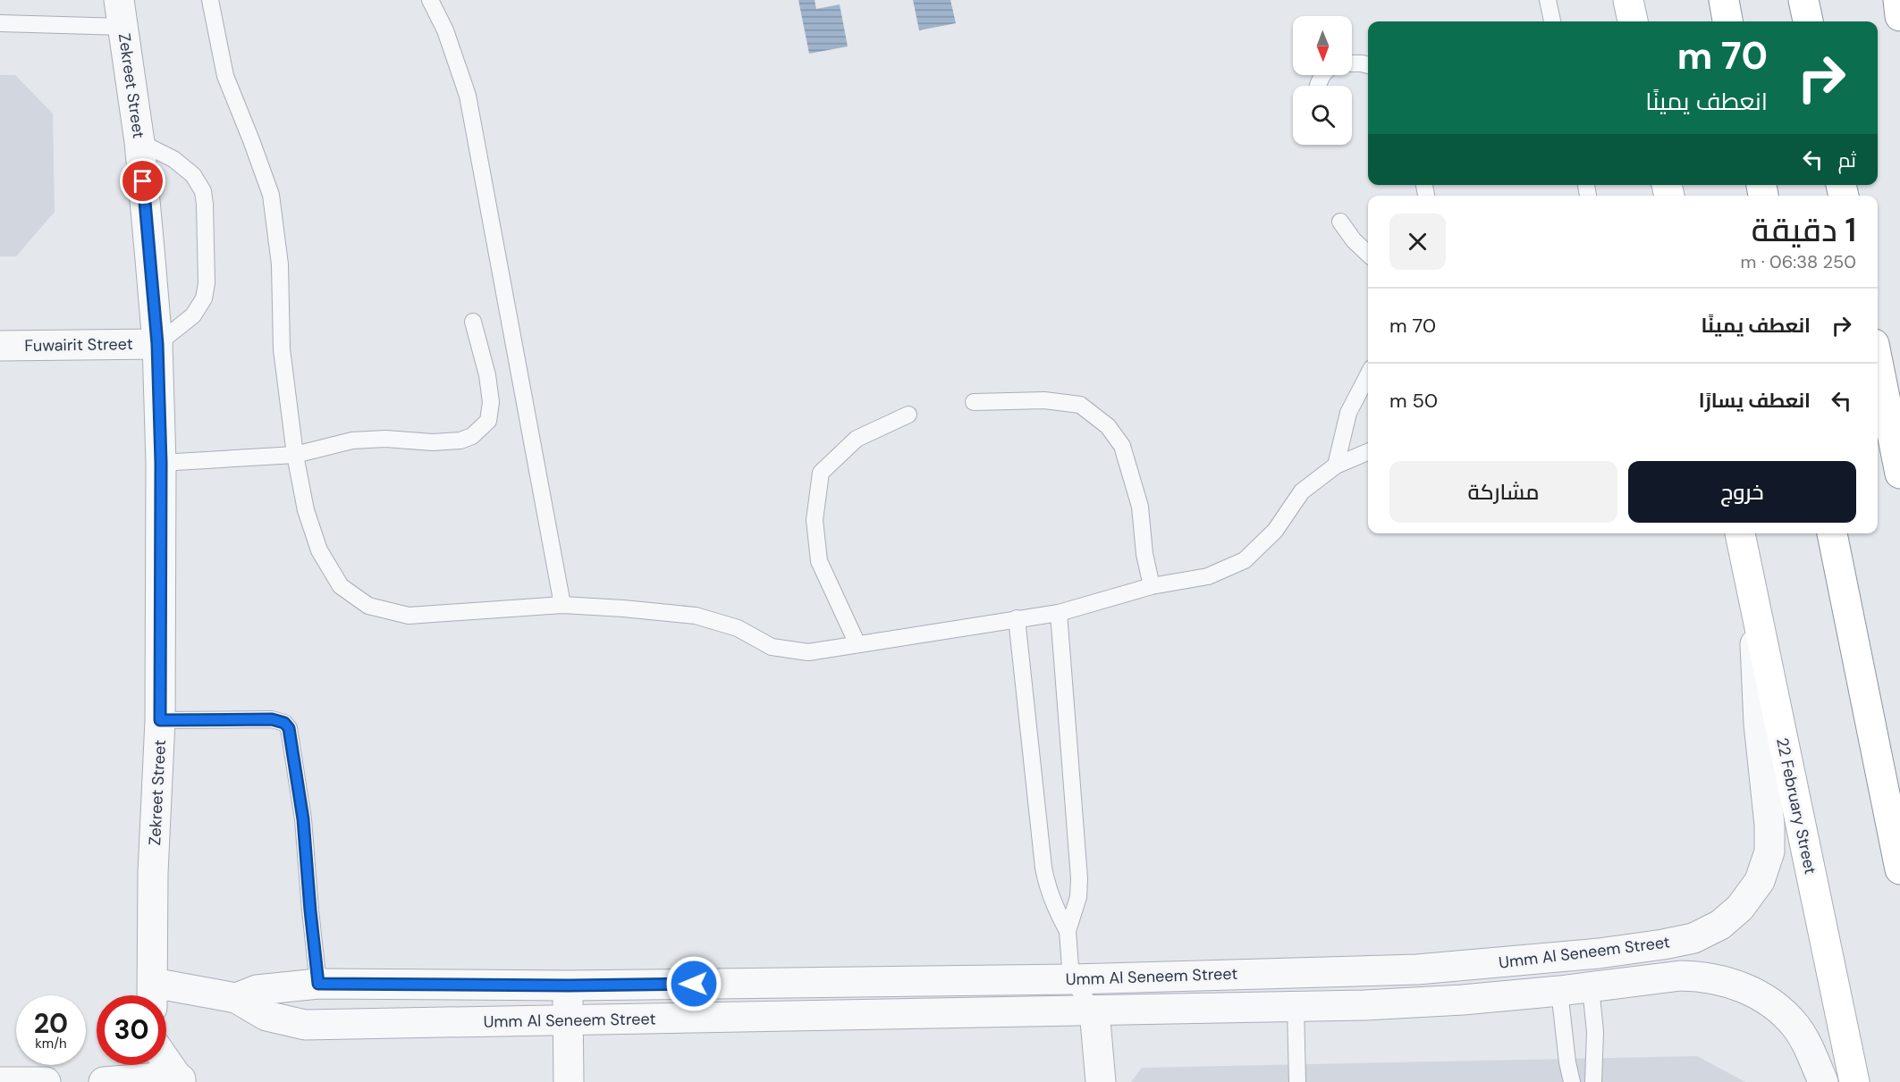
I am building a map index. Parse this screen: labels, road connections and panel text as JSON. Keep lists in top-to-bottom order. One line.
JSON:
{"streets":{"main road":["22 February Street"],"street":["Zekreet Street","Fuwairit Street","Umm Al Seneem Street"]},"crossings":[["Zekreet Street","Fuwairit Street"],["22 February Street","Umm Al Seneem Street"]],"north":"bottom","page":{"turn":["70 m","انعطف يمينًا"],"then":"ثم","heading":["1 دقيقة","250 m · 06:38"],"list":[{"name":"انعطف يمينًا","value":"70 m"},{"name":"انعطف يسارًا","value":"50 m"}],"buttons":["خروج","مشاركة"],"speed":"20 km/h","limit":"30"}}
